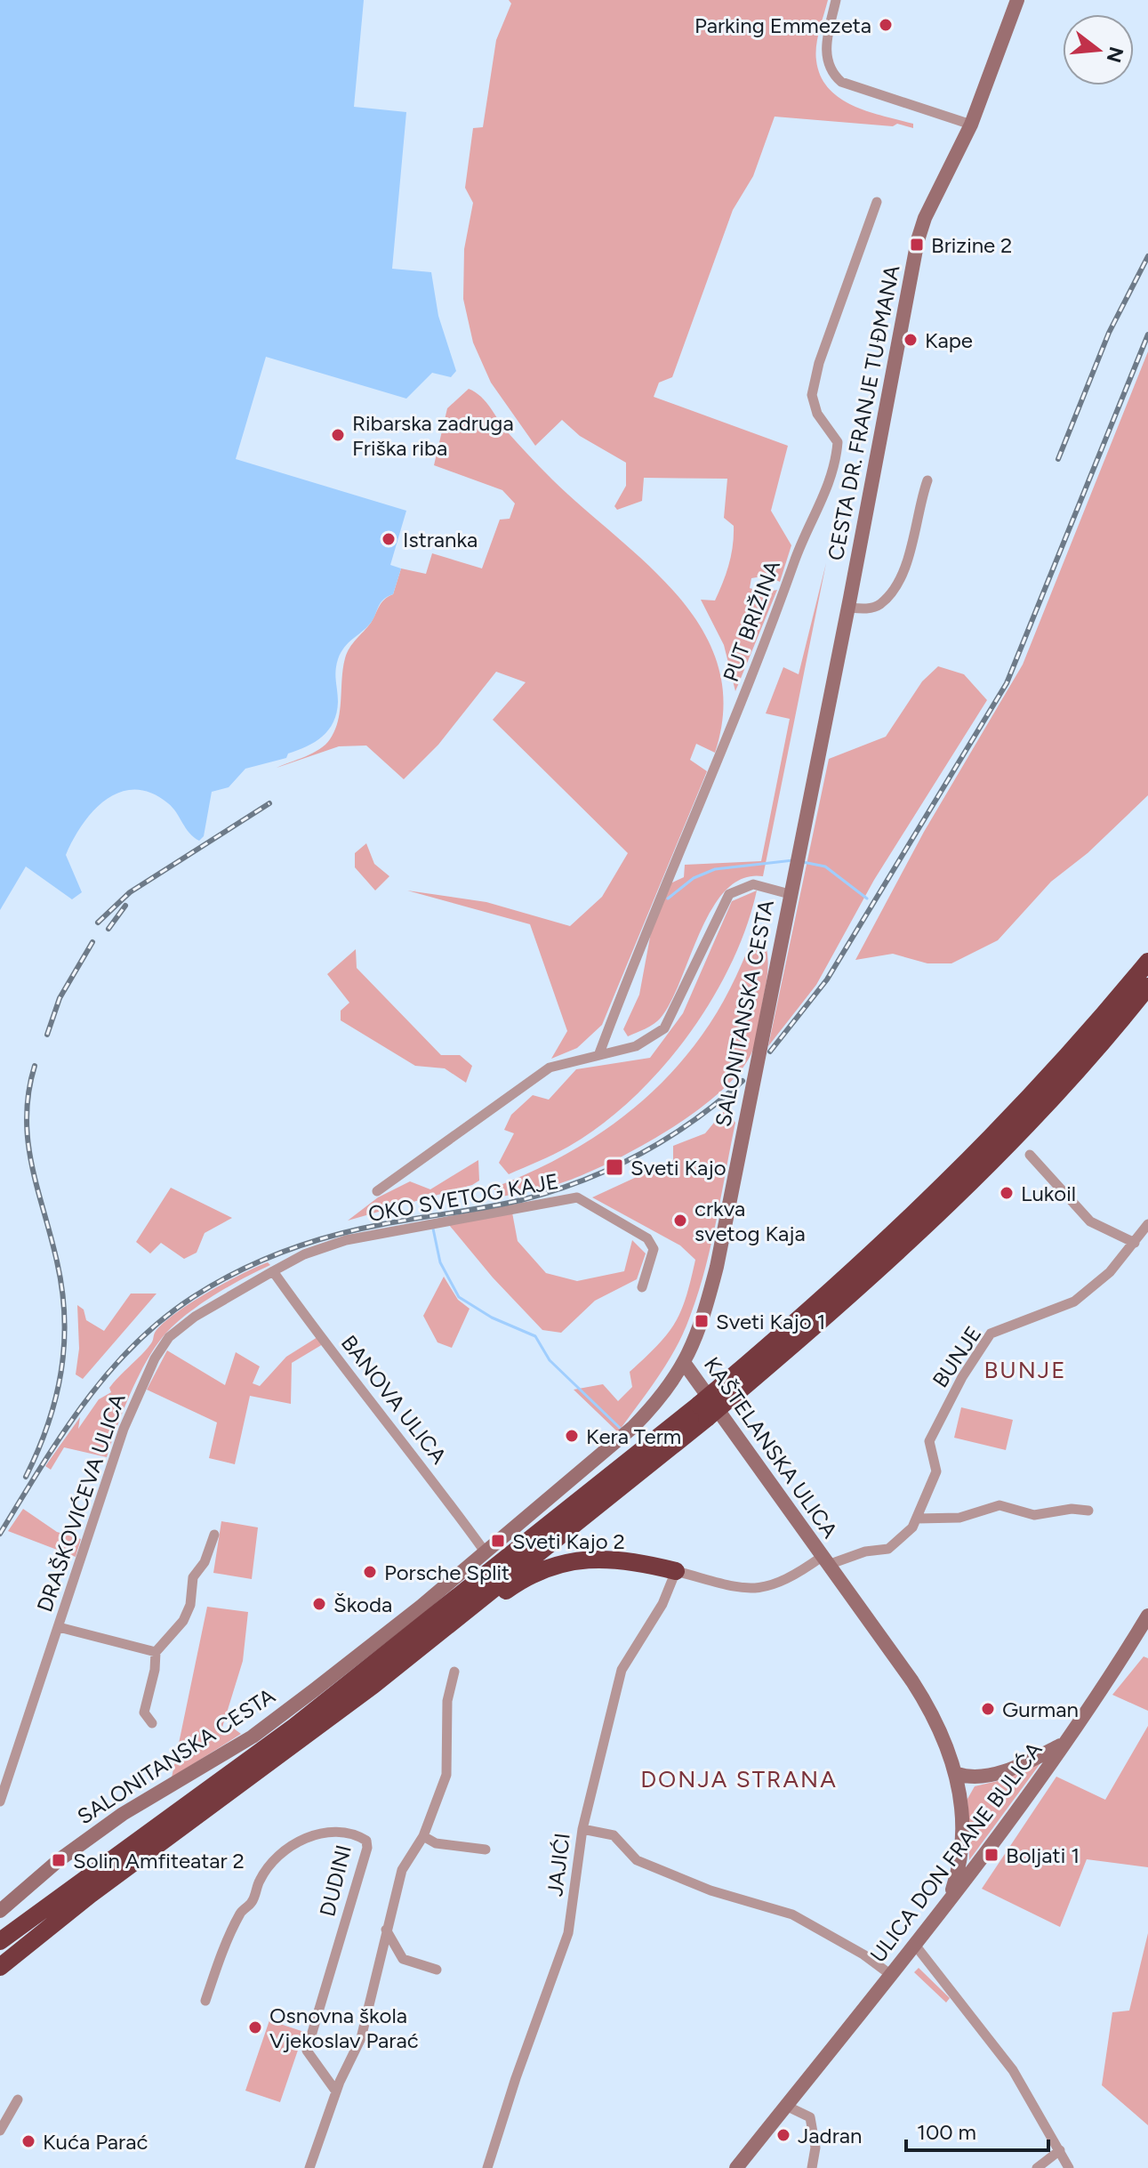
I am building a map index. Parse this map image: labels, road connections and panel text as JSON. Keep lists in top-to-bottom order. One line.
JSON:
{"streets":{"main road":["CESTA DR. FRANJE TUĐMANA","SALONITANSKA CESTA","KAŠTELANSKA ULICA","ULICA DON FRANE BULIĆA"],"street":["PUT BRIŽINA","OKO SVETOG KAJE","BUNJE","BANOVA ULICA","DRAŠKOVIĆEVA ULICA","JAJIĆI","DUDINI"]},"crossings":[["CESTA DR. FRANJE TUĐMANA","SALONITANSKA CESTA"],["PUT BRIŽINA","SALONITANSKA CESTA"],["SALONITANSKA CESTA","BANOVA ULICA"],["SALONITANSKA CESTA","KAŠTELANSKA ULICA"],["OKO SVETOG KAJE","BANOVA ULICA"],["OKO SVETOG KAJE","DRAŠKOVIĆEVA ULICA"],["BUNJE","KAŠTELANSKA ULICA"],["BANOVA ULICA","DRAŠKOVIĆEVA ULICA"],["KAŠTELANSKA ULICA","ULICA DON FRANE BULIĆA"],["KAŠTELANSKA ULICA","JAJIĆI"]],"districts":["BUNJE","DONJA STRANA"],"places":{"other":["Parking Emmezeta","Kape","Ribarska zadruga Friška riba","Istranka","Lukoil","crkva svetog Kaja","Kera Term","Porsche Split","Škoda","Gurman","Osnovna škola Vjekoslav Parać","Jadran","Kuća Parać"],"transit":["Brizine 2","Sveti Kajo","Sveti Kajo 1","Sveti Kajo 2","Boljati 1","Solin Amfiteatar 2"]},"scale_bar":"100 m","north":"right"}
